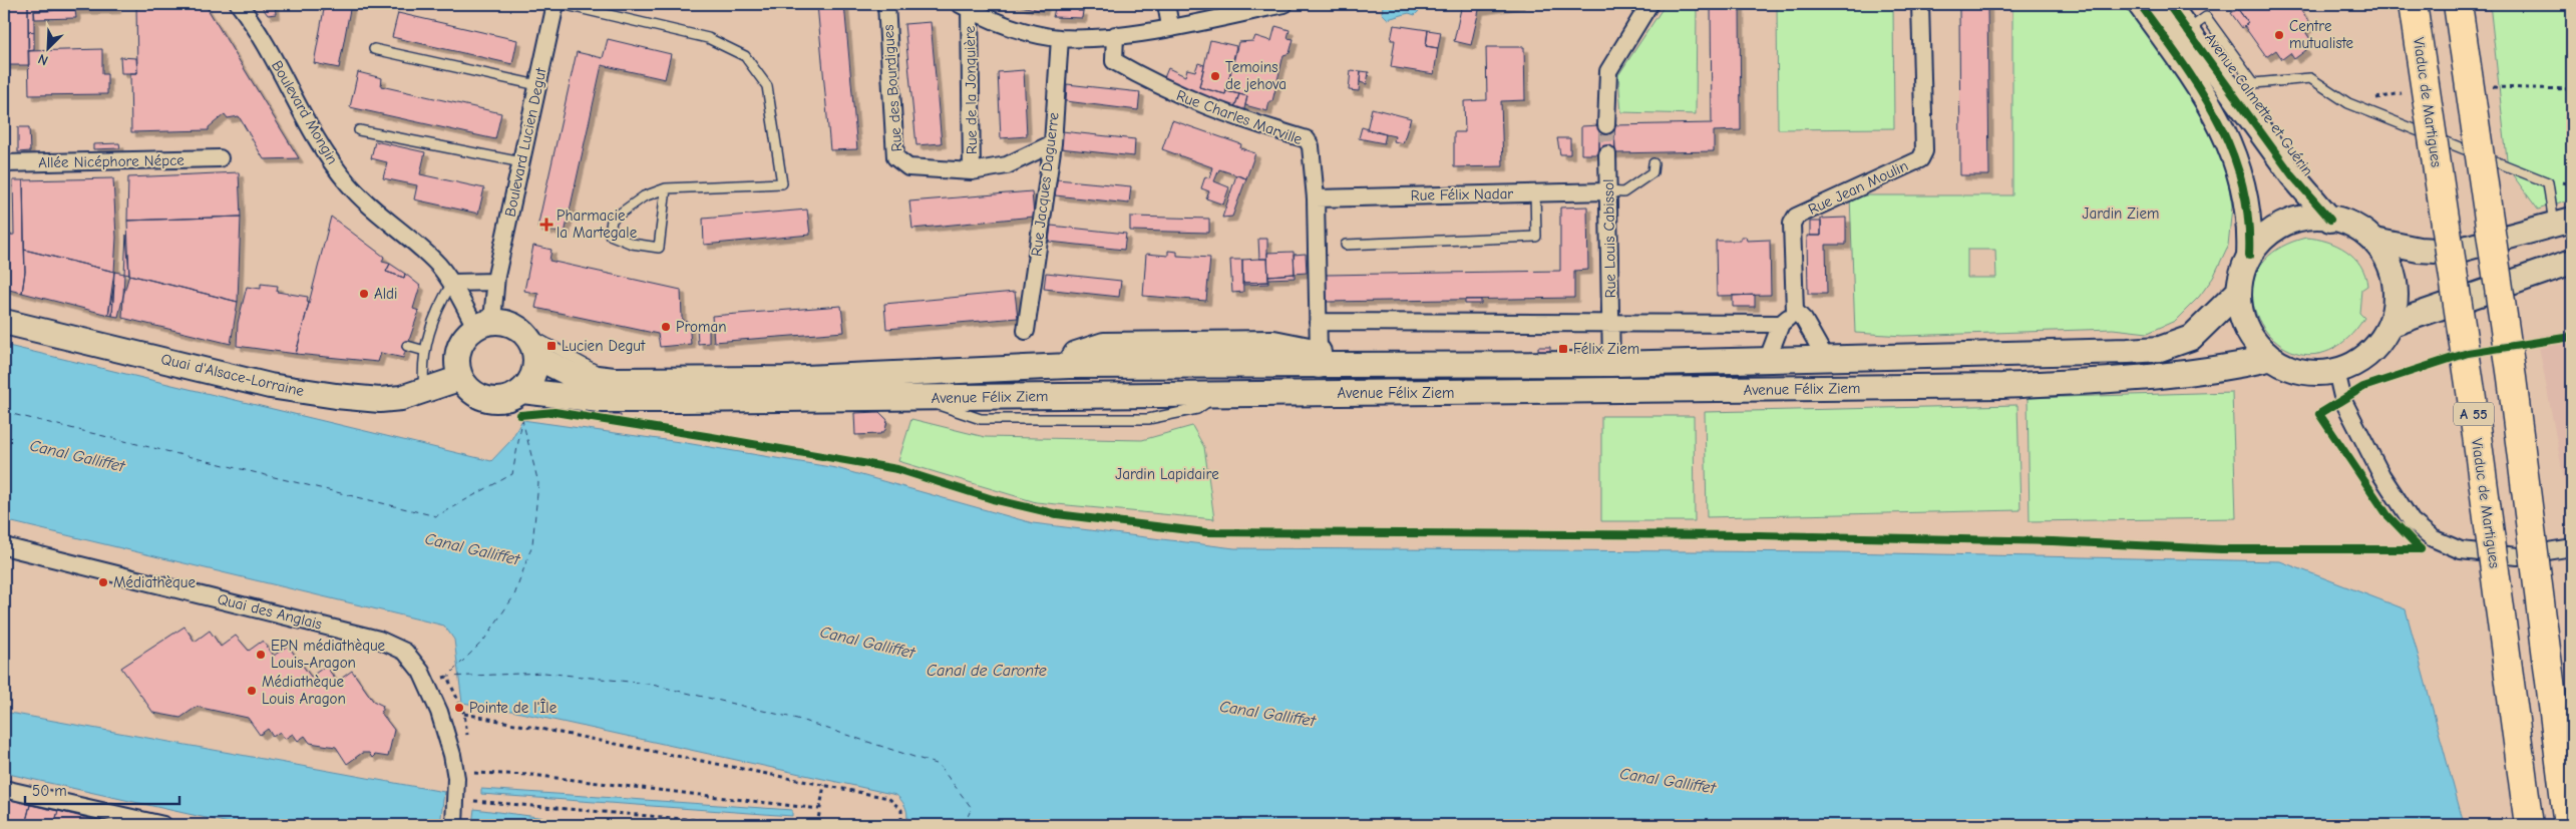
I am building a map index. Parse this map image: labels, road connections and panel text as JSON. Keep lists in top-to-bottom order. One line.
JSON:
{"streets":{"highway":["Viaduc de Martigues","A 55"],"main road":["Avenue Calmette et Guérin","Quai d'Alsace-Lorraine","Avenue Félix Ziem"],"street":["Rue des Bourdigues","Rue de la Jonquière","Boulevard Mongin","Rue Charles Marville","Boulevard Lucien Degut","Allée Nicéphore Népce","Rue Jacques Daguerre","Rue Jean Moulin","Rue Félix Nadar","Rue Louis Cabissol","Quai des Anglais"]},"crossings":[["Rue des Bourdigues","Rue de la Jonquière"],["Rue des Bourdigues","Rue Jacques Daguerre"],["Avenue Calmette et Guérin","Avenue Félix Ziem"],["Boulevard Mongin","Boulevard Lucien Degut"],["Boulevard Mongin","Quai d'Alsace-Lorraine"],["Boulevard Mongin","Avenue Félix Ziem"],["Rue Charles Marville","Rue Félix Nadar"],["Rue Charles Marville","Avenue Félix Ziem"],["Boulevard Lucien Degut","Quai d'Alsace-Lorraine"],["Boulevard Lucien Degut","Avenue Félix Ziem"],["Rue Jean Moulin","Avenue Félix Ziem"],["Rue Félix Nadar","Rue Louis Cabissol"],["Quai d'Alsace-Lorraine","Avenue Félix Ziem"]],"water":["Canal Galliffet","Canal de Caronte"],"parks":["Jardin Ziem","Jardin Lapidaire"],"places":{"other":["Centre mutualiste","Temoins de jehova","Aldi","Proman","Médiathèque","EPN médiathèque Louis-Aragon","Médiathèque Louis Aragon","Pointe de l'Île"],"health":["Pharmacie la Martegale"],"transit":["Lucien Degut","Félix Ziem"]},"scale_bar":"50 m","north":"bottom left"}
